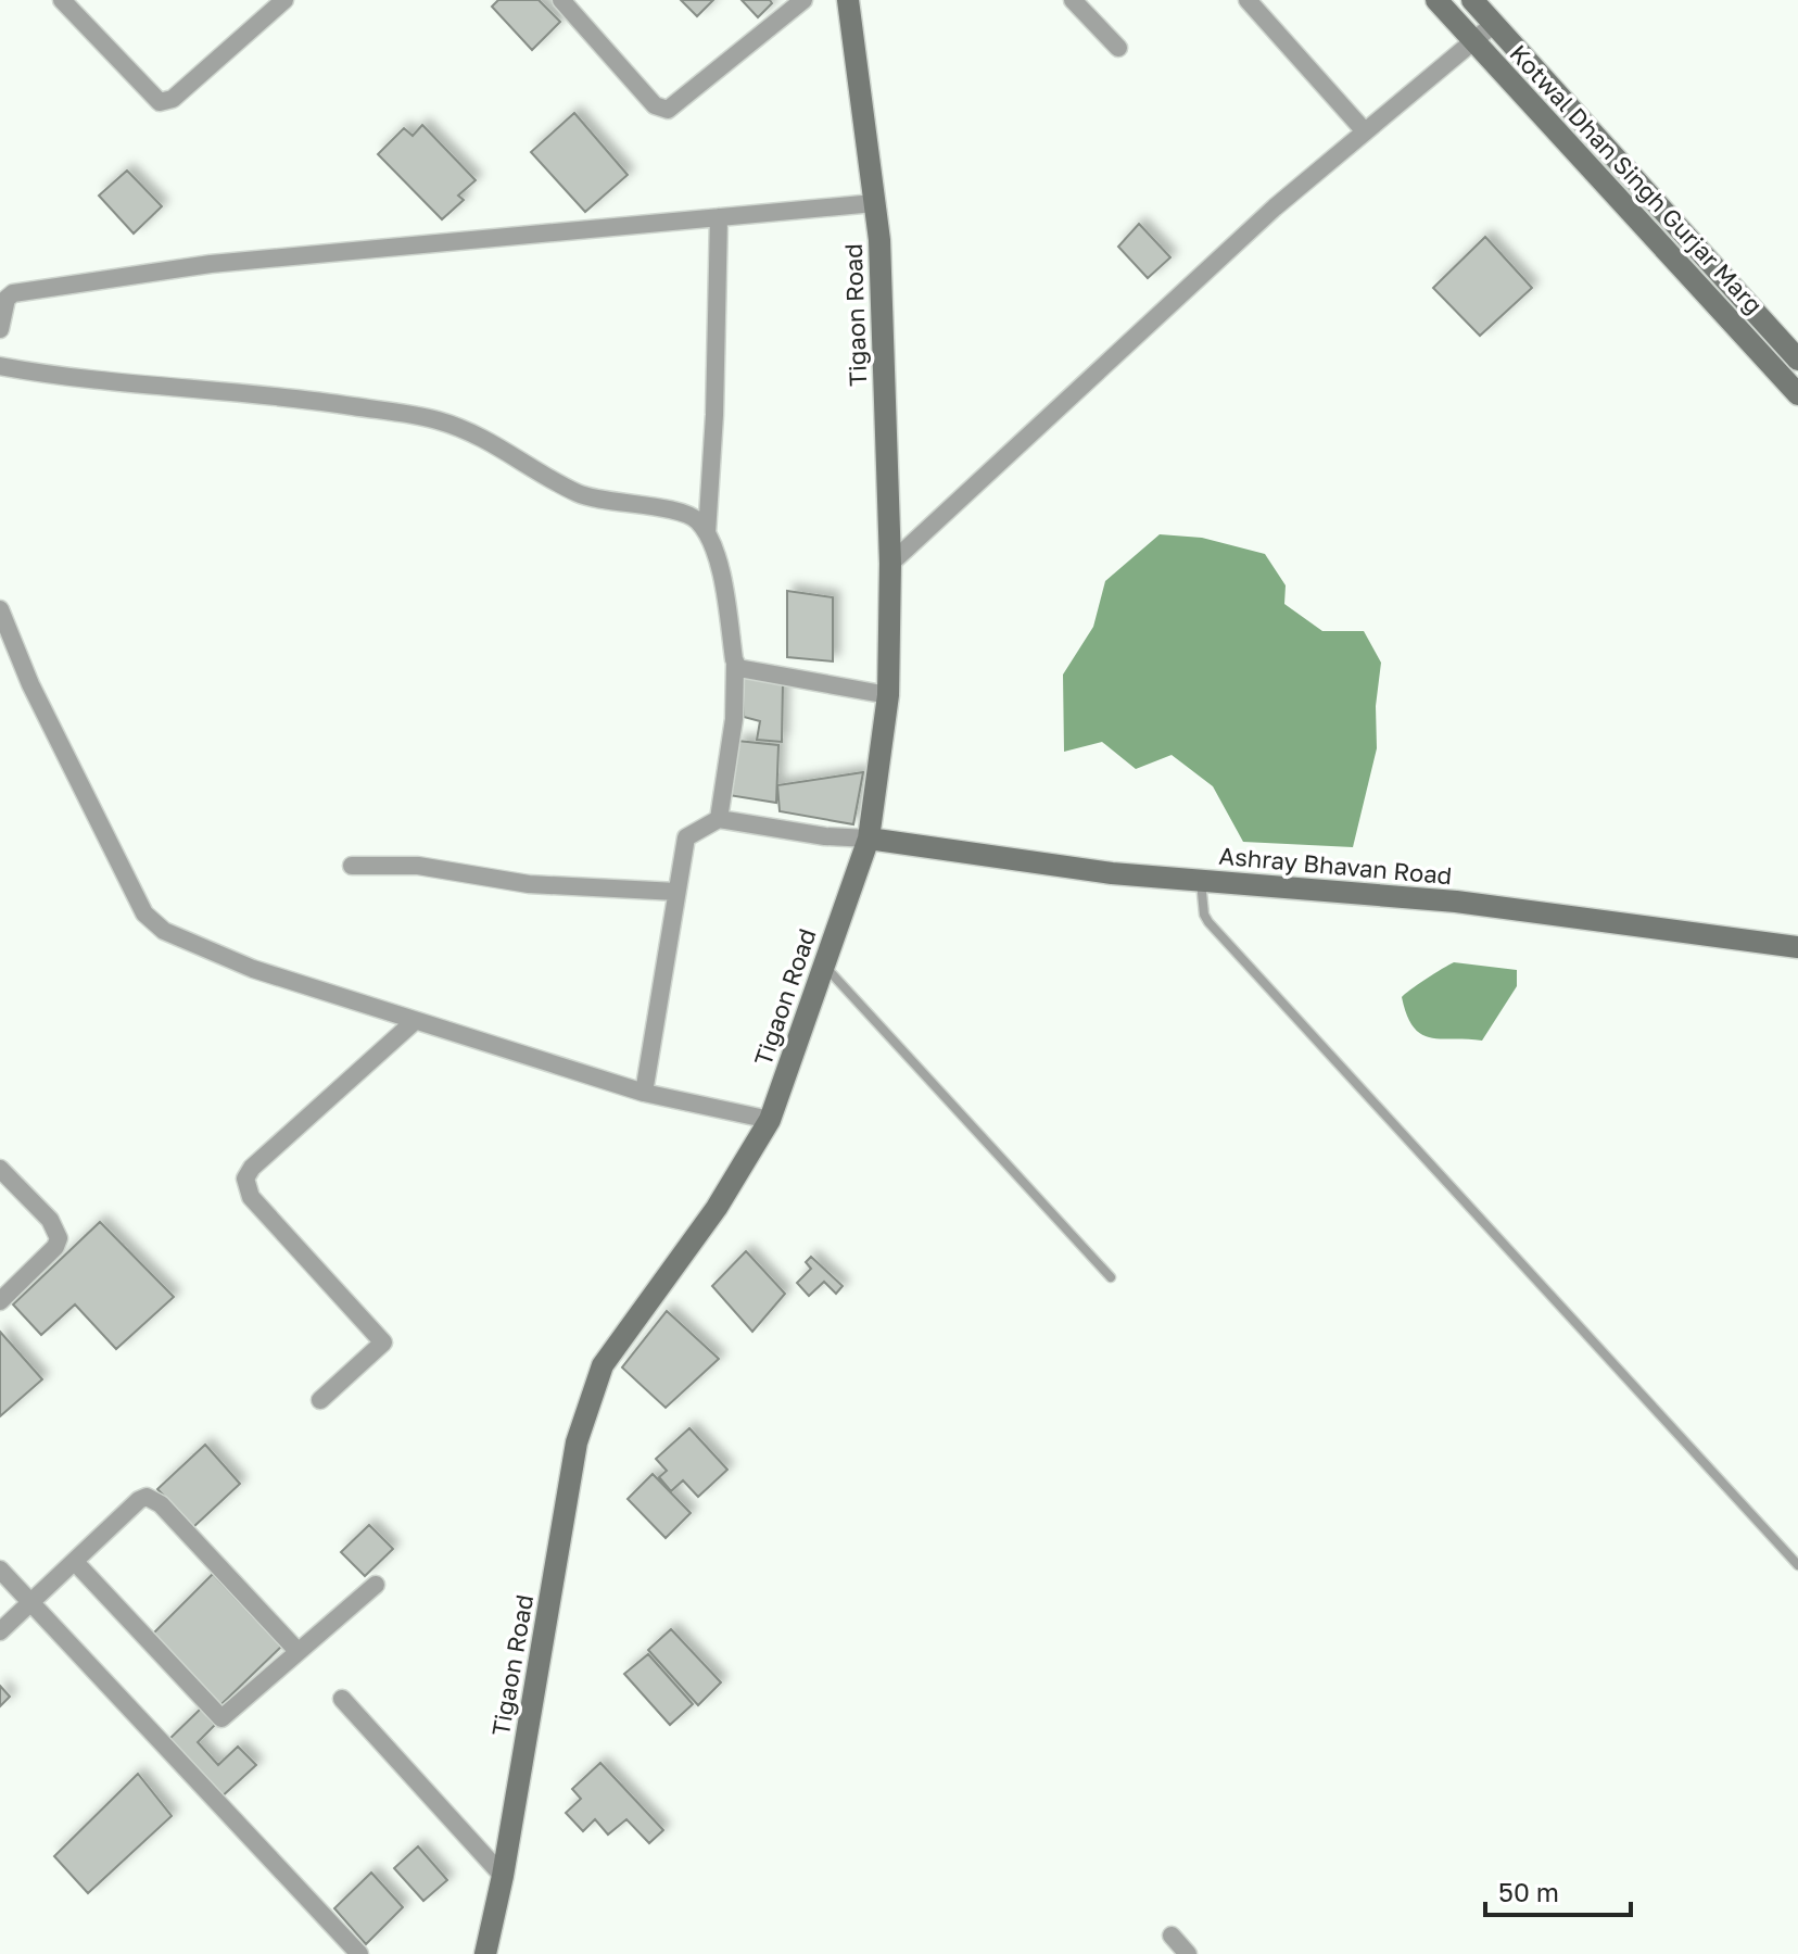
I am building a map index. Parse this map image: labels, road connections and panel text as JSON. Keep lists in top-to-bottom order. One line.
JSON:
{"streets":{"street":["Kotwal Dhan Singh Gurjar Marg","Tigaon Road","Ashray Bhavan Road"]},"crossings":[["Tigaon Road","Ashray Bhavan Road"]],"scale_bar":"50 m"}
